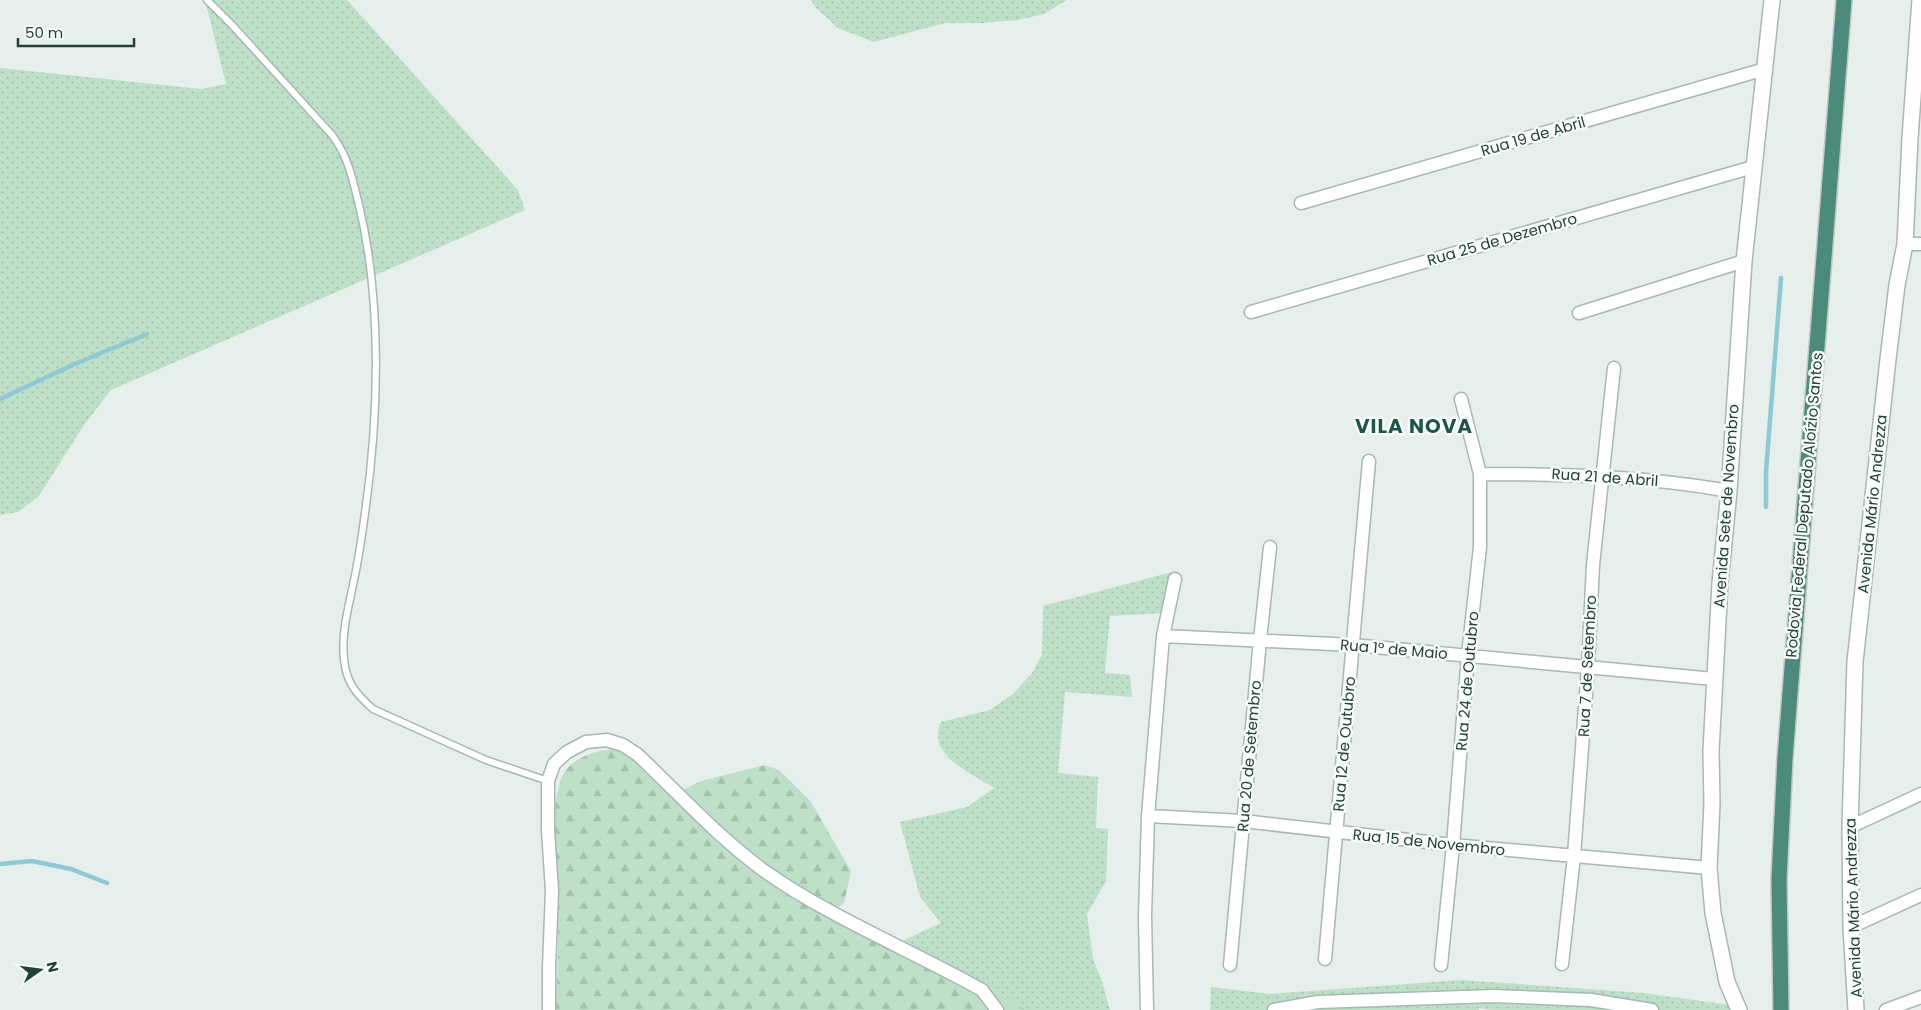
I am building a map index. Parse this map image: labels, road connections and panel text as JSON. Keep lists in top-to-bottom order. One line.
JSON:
{"streets":{"highway":["Rodovia Federal Deputado Aloízio Santos"],"street":["Rua 19 de Abril","Rua 25 de Dezembro","Rua 21 de Abril","Avenida Mário Andrezza","Avenida Sete de Novembro","Rua 1º de Maio","Rua 7 de Setembro","Rua 24 de Outubro","Rua 12 de Outubro","Rua 20 de Setembro","Rua 15 de Novembro"]},"crossings":[["Rua 19 de Abril","Avenida Sete de Novembro"],["Rua 25 de Dezembro","Avenida Sete de Novembro"],["Rua 21 de Abril","Avenida Sete de Novembro"],["Rua 21 de Abril","Rua 7 de Setembro"],["Rua 21 de Abril","Rua 24 de Outubro"],["Avenida Sete de Novembro","Rua 1º de Maio"],["Avenida Sete de Novembro","Rua 15 de Novembro"],["Rua 1º de Maio","Rua 7 de Setembro"],["Rua 1º de Maio","Rua 24 de Outubro"],["Rua 1º de Maio","Rua 12 de Outubro"],["Rua 1º de Maio","Rua 20 de Setembro"],["Rua 7 de Setembro","Rua 15 de Novembro"],["Rua 24 de Outubro","Rua 15 de Novembro"],["Rua 12 de Outubro","Rua 15 de Novembro"],["Rua 20 de Setembro","Rua 15 de Novembro"]],"districts":["VILA NOVA"],"scale_bar":"50 m","north":"right"}
